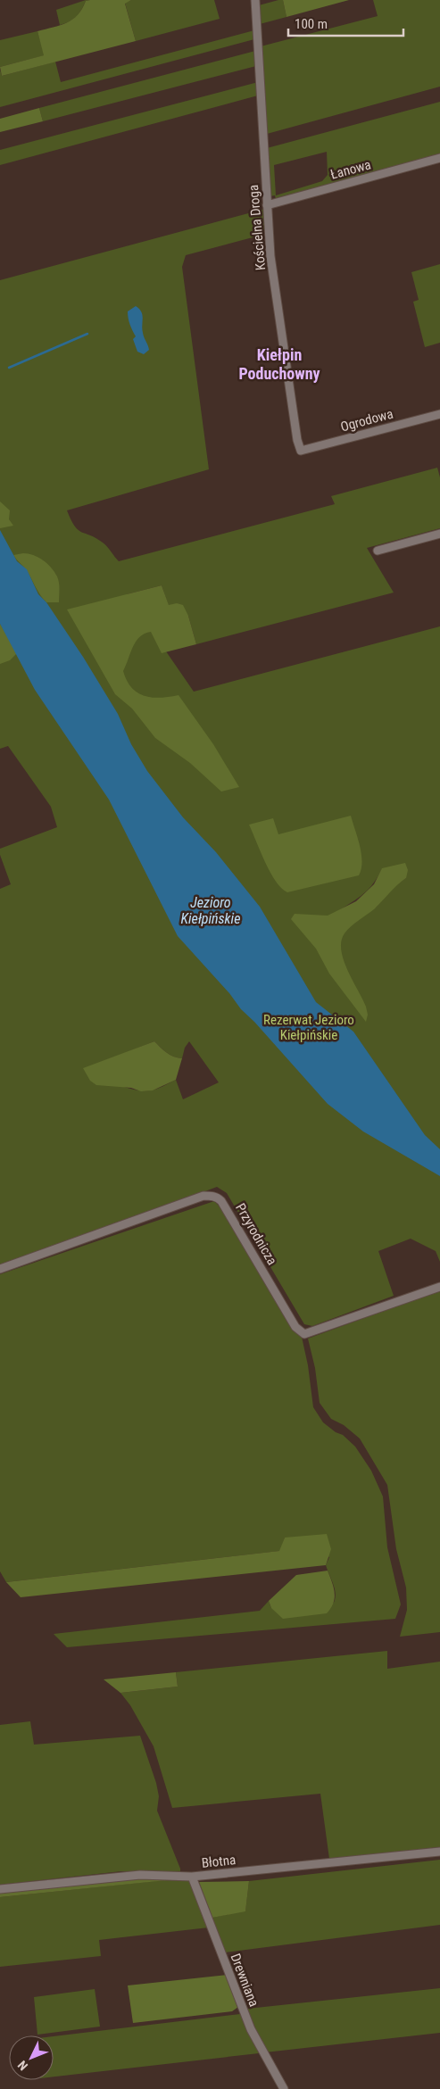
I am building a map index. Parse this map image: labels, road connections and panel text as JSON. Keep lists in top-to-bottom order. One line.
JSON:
{"streets":{"street":["Łanowa","Kościelna Droga","Ogrodowa","Przyrodnicza","Błotna","Drewniana"]},"crossings":[["Łanowa","Kościelna Droga"],["Kościelna Droga","Ogrodowa"],["Błotna","Drewniana"]],"districts":["Kiełpin Poduchowny"],"water":["Jezioro Kiełpińskie"],"parks":["Rezerwat Jezioro Kiełpińskie"],"scale_bar":"100 m","north":"bottom left"}
